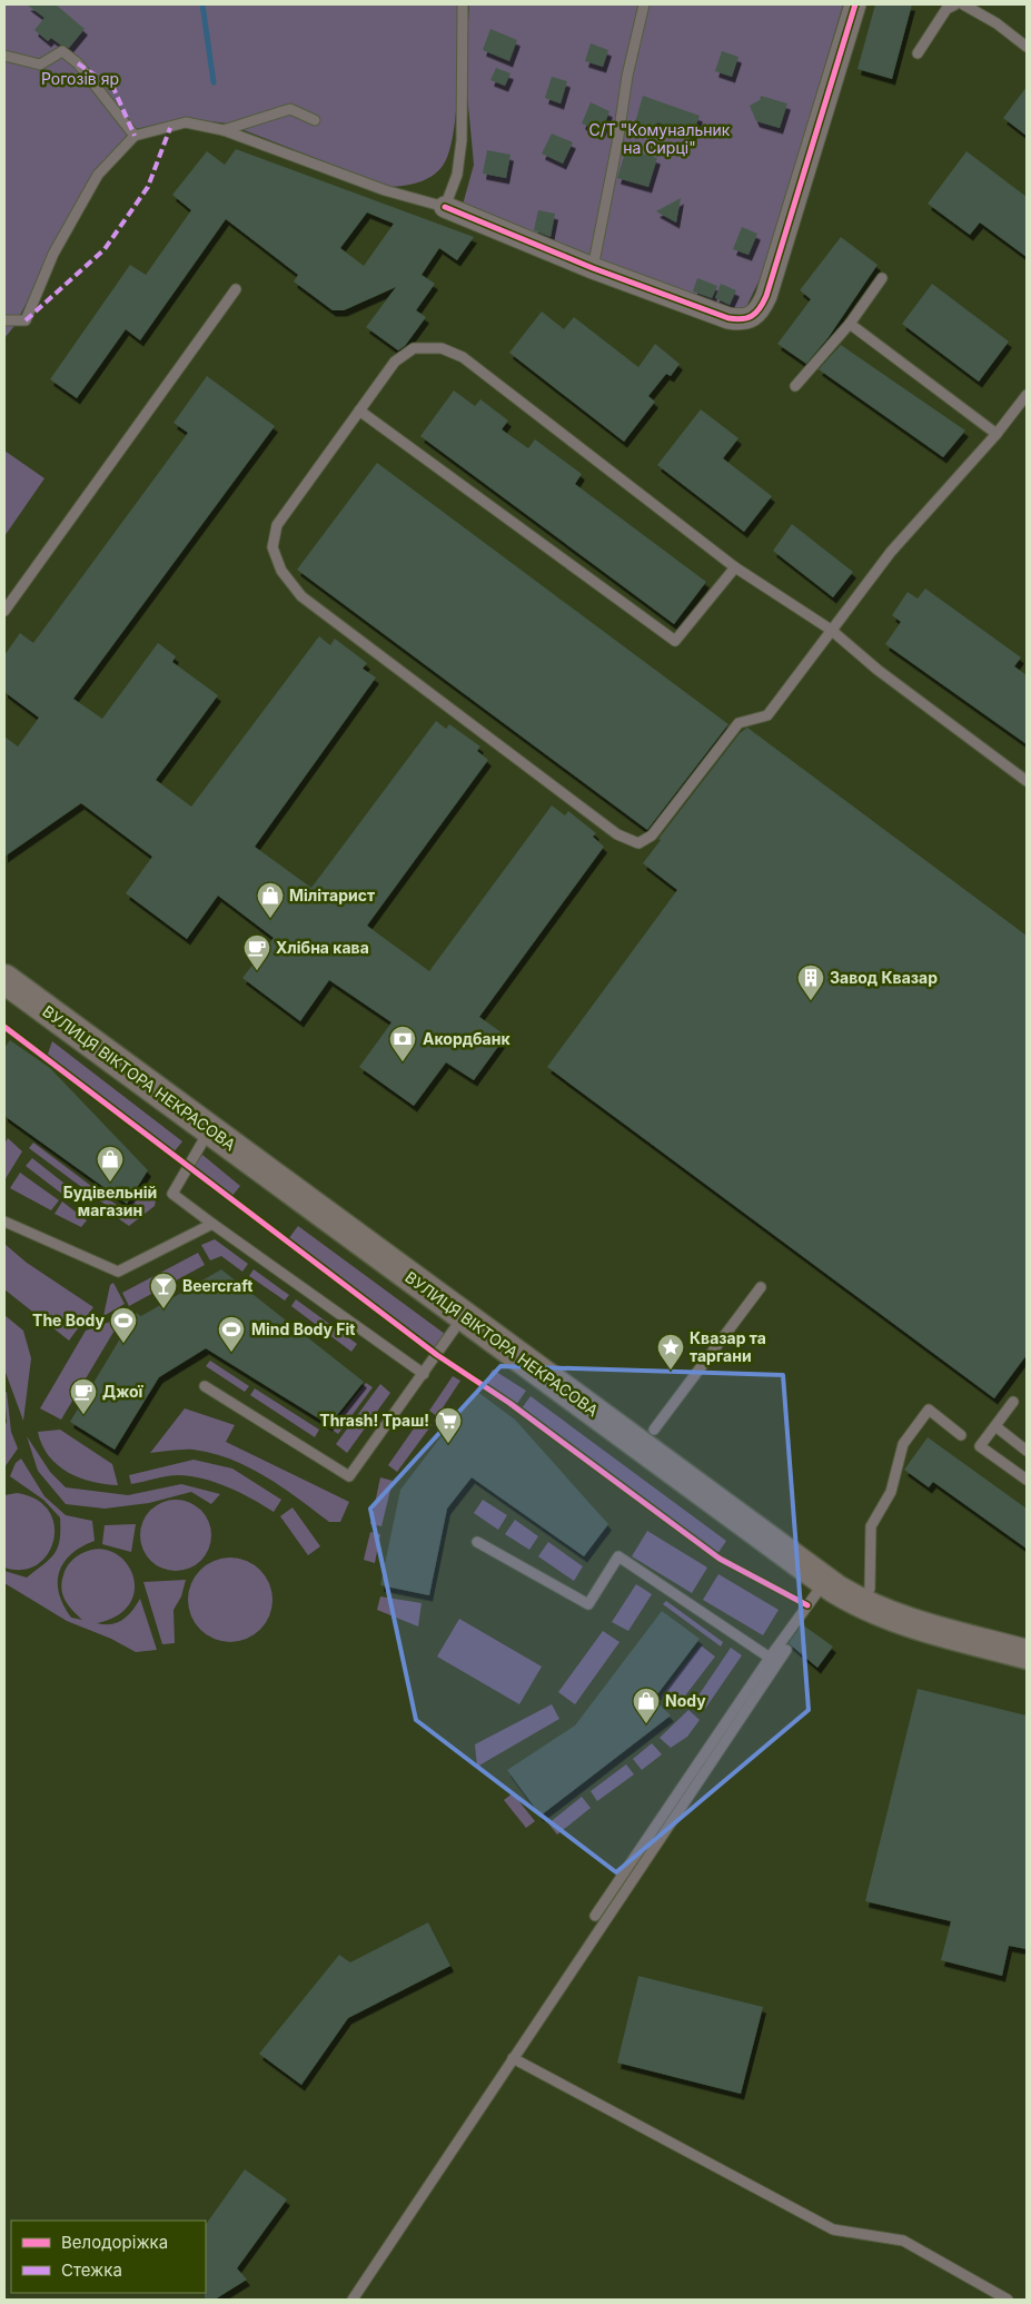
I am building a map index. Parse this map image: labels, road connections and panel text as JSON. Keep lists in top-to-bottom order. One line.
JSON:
{"streets":{"main road":["ВУЛИЦЯ ВІКТОРА НЕКРАСОВА"]},"parks":["Рогозів яр","С/Т \"Комунальник на Сирці\""],"places":{"shop":["Мілітарист","Будівельній магазин","Nody"],"cafe":["Хлібна кава","Джої"],"building":["Завод Квазар"],"bank":["Акордбанк"],"bar":["Beercraft"],"sports":["The Body","Mind Body Fit"],"place":["Квазар та таргани"],"supermarket":["Thrash! Траш!"]},"legend":["Велодоріжка","Стежка"]}
